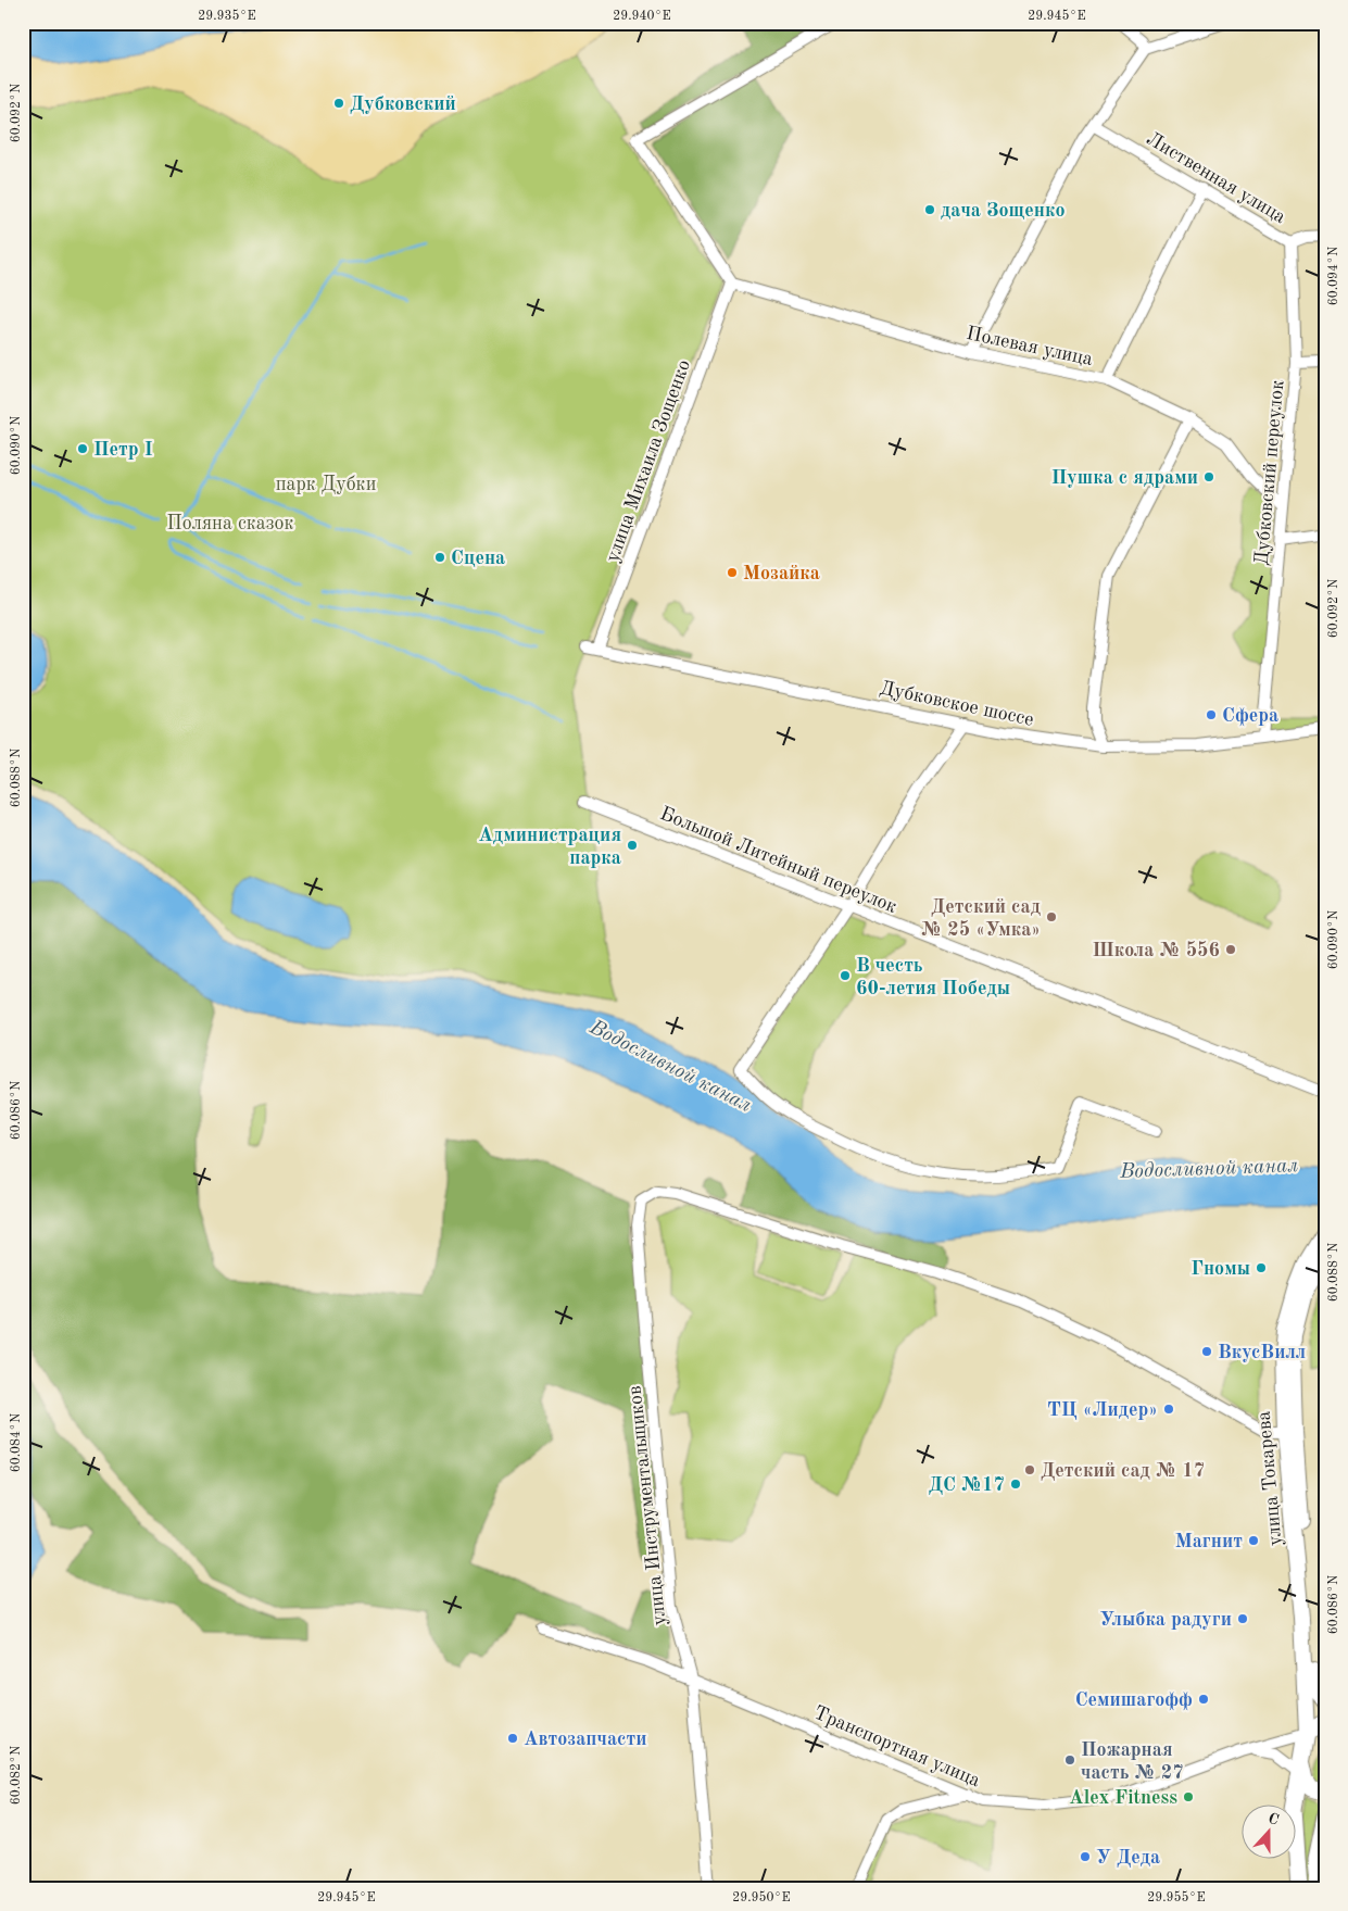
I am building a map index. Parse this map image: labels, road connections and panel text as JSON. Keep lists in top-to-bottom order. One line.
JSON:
{"streets":{"main road":["улица Токарева"],"street":["Лиственная улица","Полевая улица","улица Михаила Зощенко","Дубковский переулок","Дубковское шоссе","Большой Литейный переулок","улица Инструментальщиков","Транспортная улица"]},"crossings":[["Лиственная улица","Дубковский переулок"],["Полевая улица","улица Михаила Зощенко"],["Полевая улица","Дубковский переулок"],["улица Михаила Зощенко","Дубковское шоссе"],["Дубковский переулок","Дубковское шоссе"],["улица Токарева","улица Инструментальщиков"],["улица Токарева","Транспортная улица"],["улица Инструментальщиков","Транспортная улица"]],"water":["Водосливной канал"],"parks":["парк Дубки","Поляна сказок"],"places":["Дубковский","дача Зощенко","Петр I","Пушка с ядрами","Сцена","Мозайка","Сфера","Администрация парка","Детский сад № 25 «Умка»","Школа № 556","В честь 60-летия Победы","Гномы","ВкусВилл","ТЦ «Лидер»","Детский сад № 17","ДС №17","Магнит","Улыбка радуги","Семишагофф","Автозапчасти","Пожарная часть № 27","Alex Fitness","У Деда"],"north":"top","coordinates":["29.935°E","29.940°E","29.945°E","60.092°N","60.094°N","60.090°N","60.088°N","60.086°N","60.084°N","60.082°N","29.950°E","29.955°E"]}
